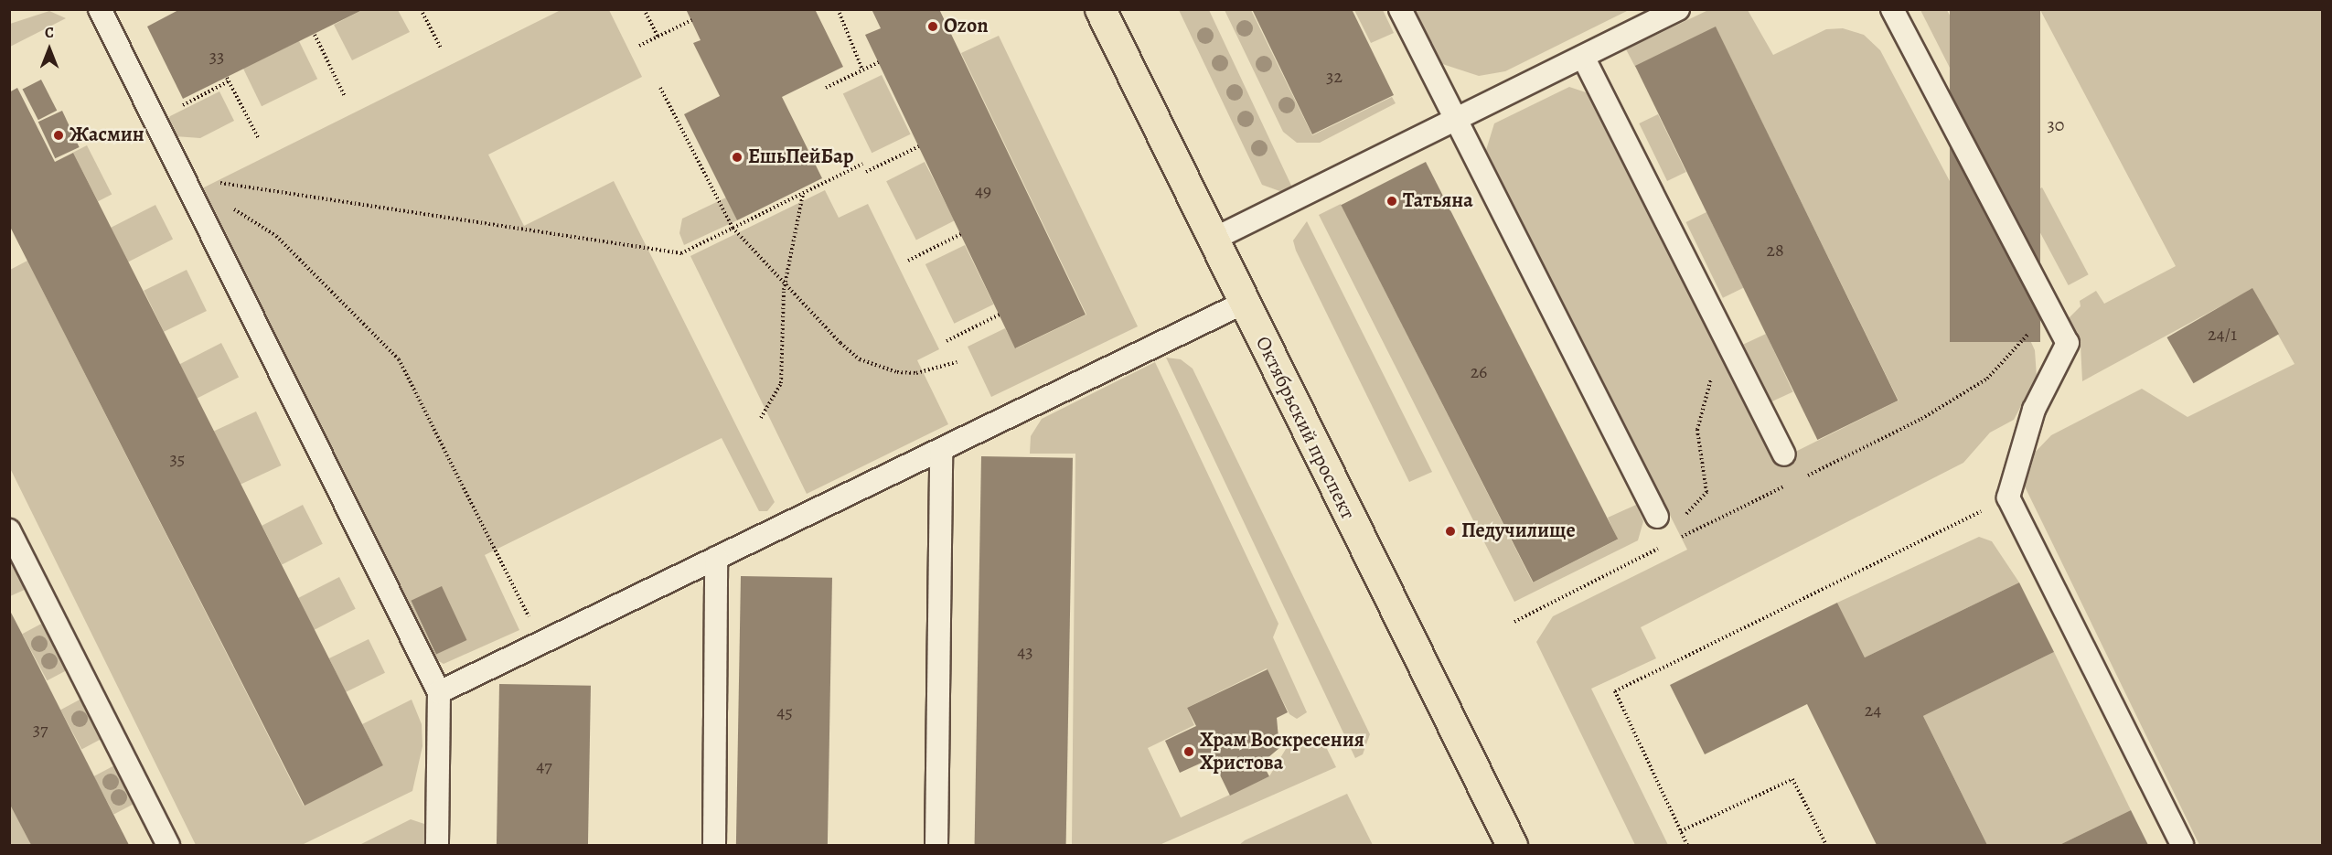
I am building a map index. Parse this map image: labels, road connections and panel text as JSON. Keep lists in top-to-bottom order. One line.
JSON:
{"streets":{"main road":["Октябрьский проспект"]},"places":["Ozon","Жасмин","ЕшьПейБар","Татьяна","Педучилище","Храм Воскресения Христова"],"house_numbers":["33","32","30","49","28","24/1","26","35","43","24","45","37","47"],"north":"top"}
